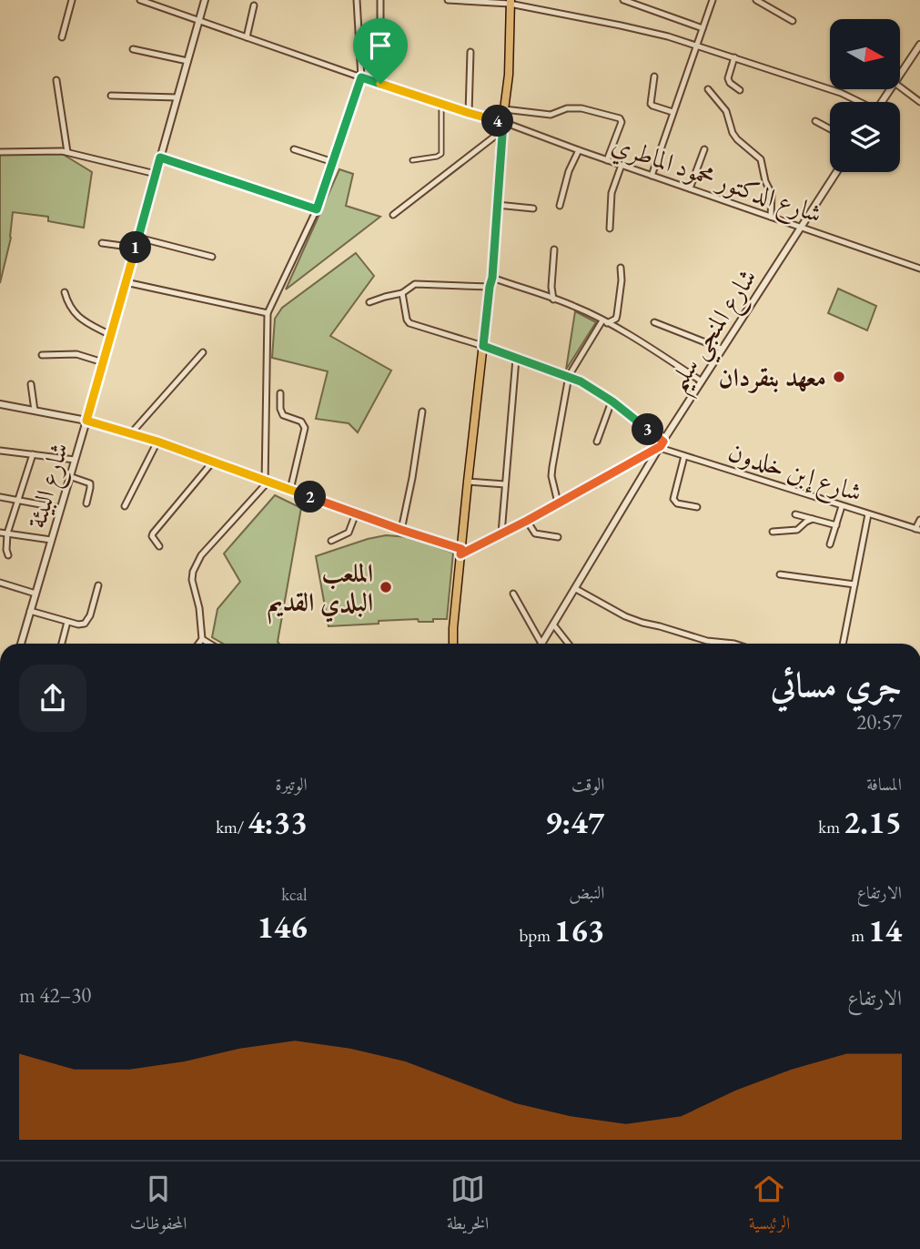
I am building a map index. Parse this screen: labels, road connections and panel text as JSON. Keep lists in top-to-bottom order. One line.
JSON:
{"streets":{"street":["شارع الدكتور محمود الماطري","شارع المنجي سليم","شارع إبن خلدون","شارع البيئة"]},"crossings":[["شارع الدكتور محمود الماطري","شارع المنجي سليم"],["شارع الدكتور محمود الماطري","شارع البيئة"],["شارع المنجي سليم","شارع إبن خلدون"]],"places":["معهد بنقردان","الملعب البلدي القديم"],"north":"right","page":{"pins":["4","1","3","2"],"heading":["جري مسائي","20:57"],"stats":[["المسافة","2.15 km"],["الوقت","9:47"],["الوتيرة","4:33 /km"],["الارتفاع","14 m"],["النبض","163 bpm"],["kcal","146"]],"chart":["الارتفاع","30–42 m"],"tabs":["الرئيسية","الخريطة","المحفوظات"]}}
